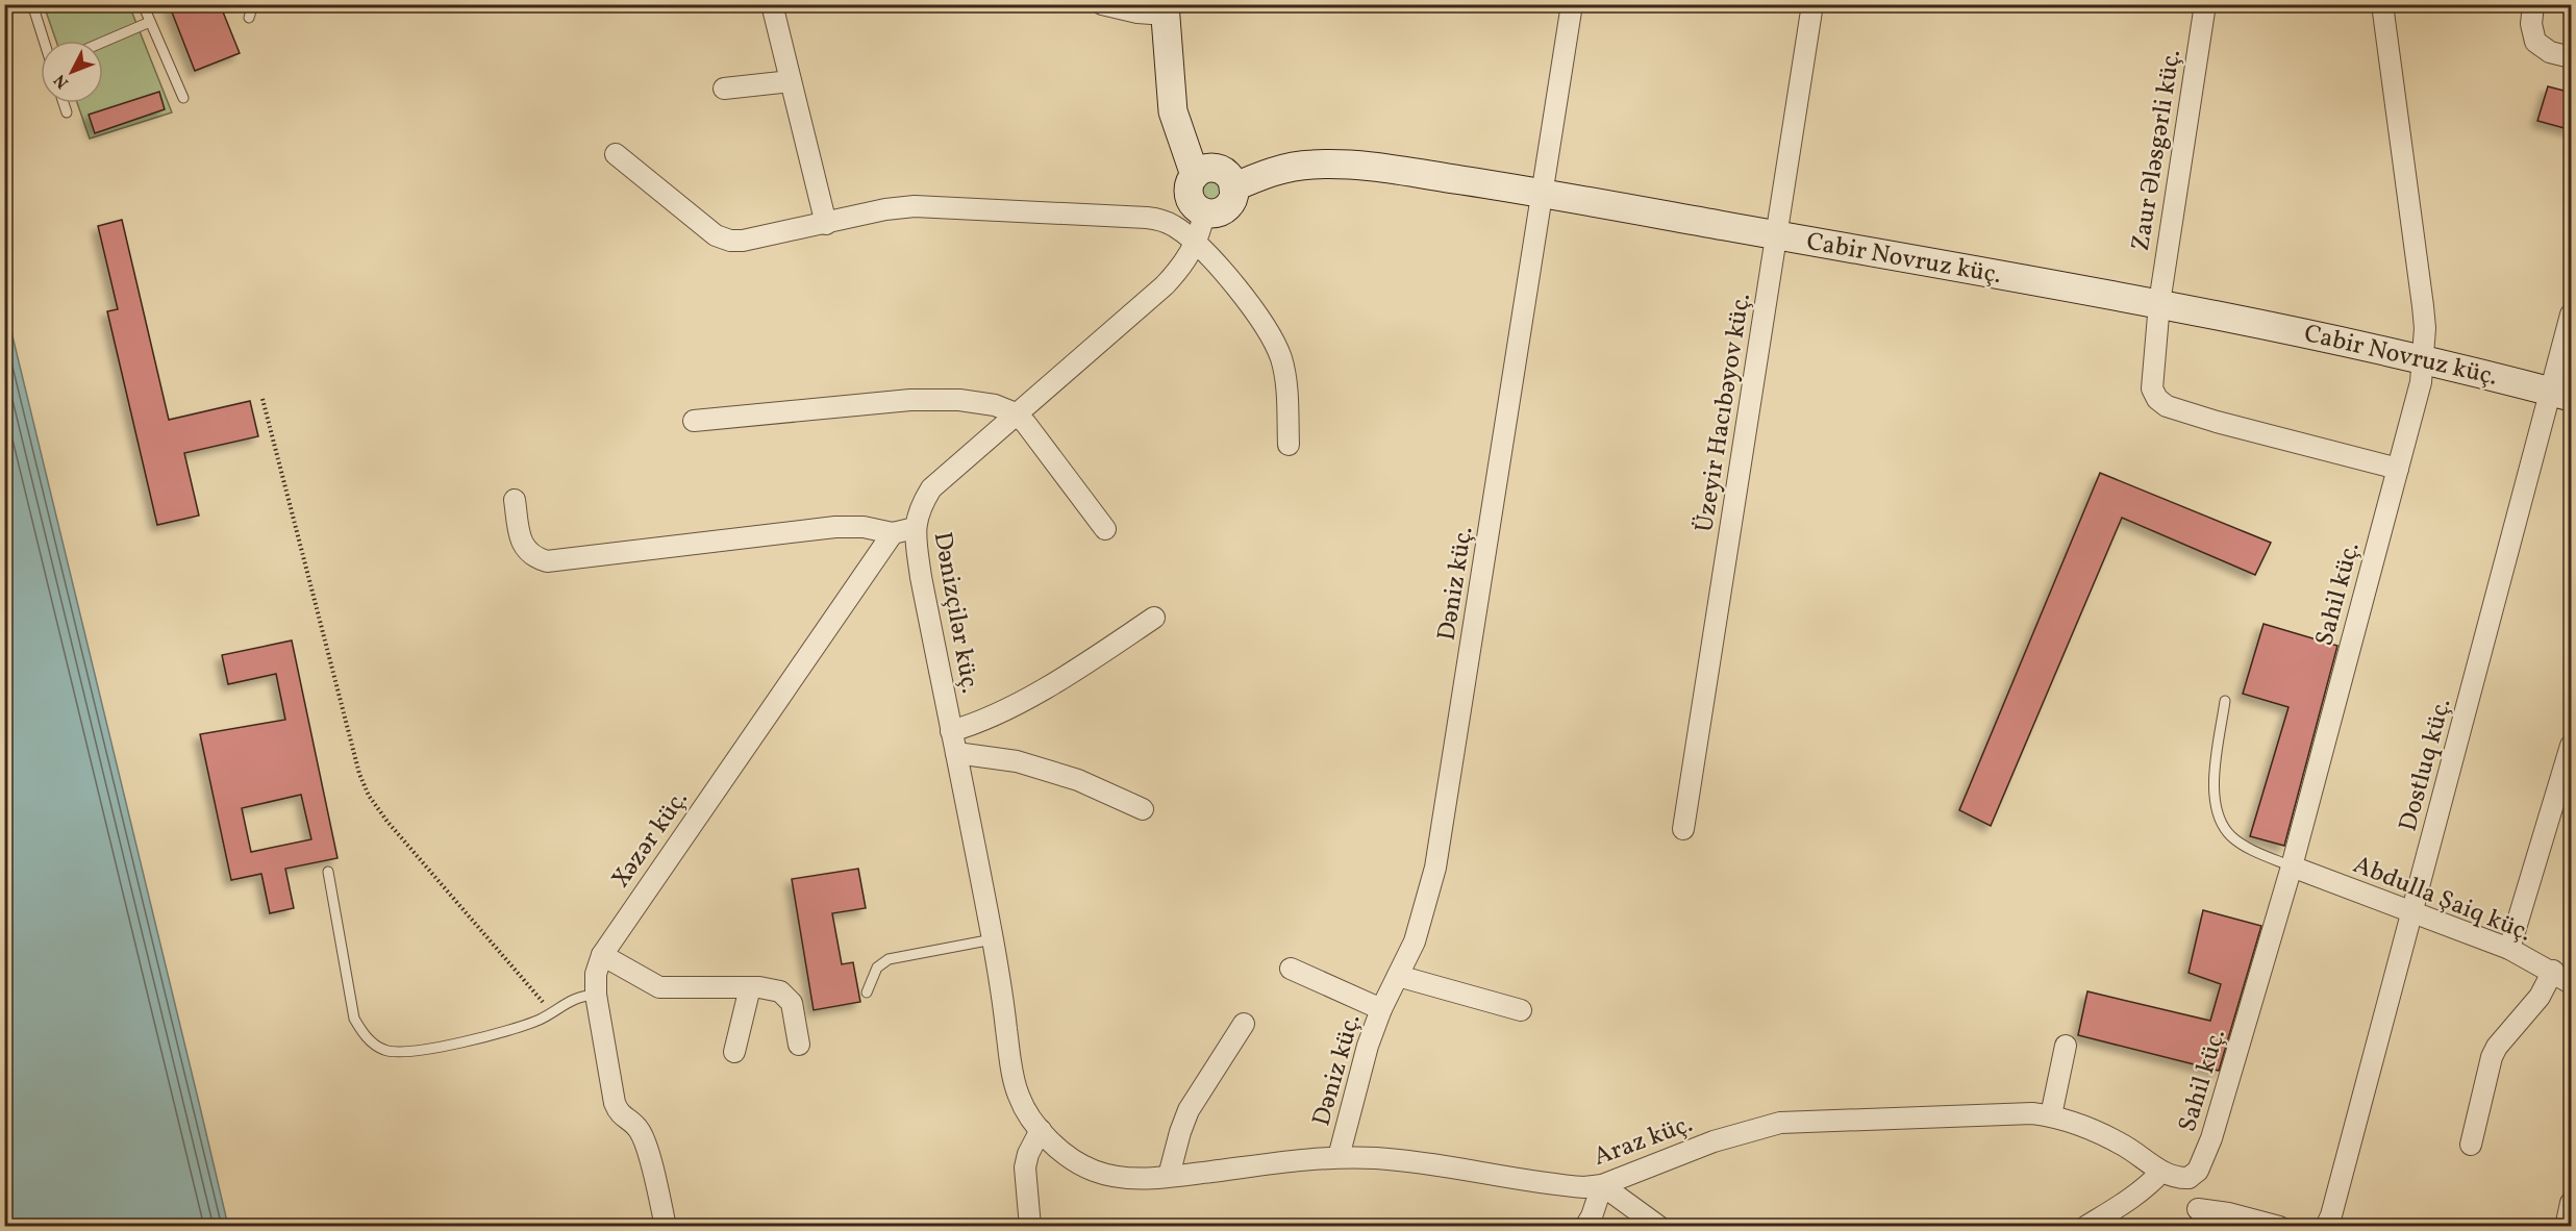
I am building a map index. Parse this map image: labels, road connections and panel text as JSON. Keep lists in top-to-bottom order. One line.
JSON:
{"streets":{"main road":["Cabir Novruz küç."],"street":["Zaur Ələsgərli küç.","Üzeyir Hacıbəyov küç.","Dәniz küç.","Sahil küç.","Dәnizçilәr küç.","Dostluq küç.","Xəzər küç.","Abdulla Şaiq küç.","Araz küç."]},"crossings":[["Zaur Ələsgərli küç.","Cabir Novruz küç."],["Zaur Ələsgərli küç.","Sahil küç."],["Cabir Novruz küç.","Üzeyir Hacıbəyov küç."],["Cabir Novruz küç.","Dәniz küç."],["Cabir Novruz küç.","Sahil küç."],["Cabir Novruz küç.","Dәnizçilәr küç."],["Cabir Novruz küç.","Dostluq küç."],["Dәniz küç.","Araz küç."],["Sahil küç.","Abdulla Şaiq küç."],["Sahil küç.","Araz küç."],["Dәnizçilәr küç.","Araz küç."],["Dostluq küç.","Abdulla Şaiq küç."]],"north":"bottom left"}
